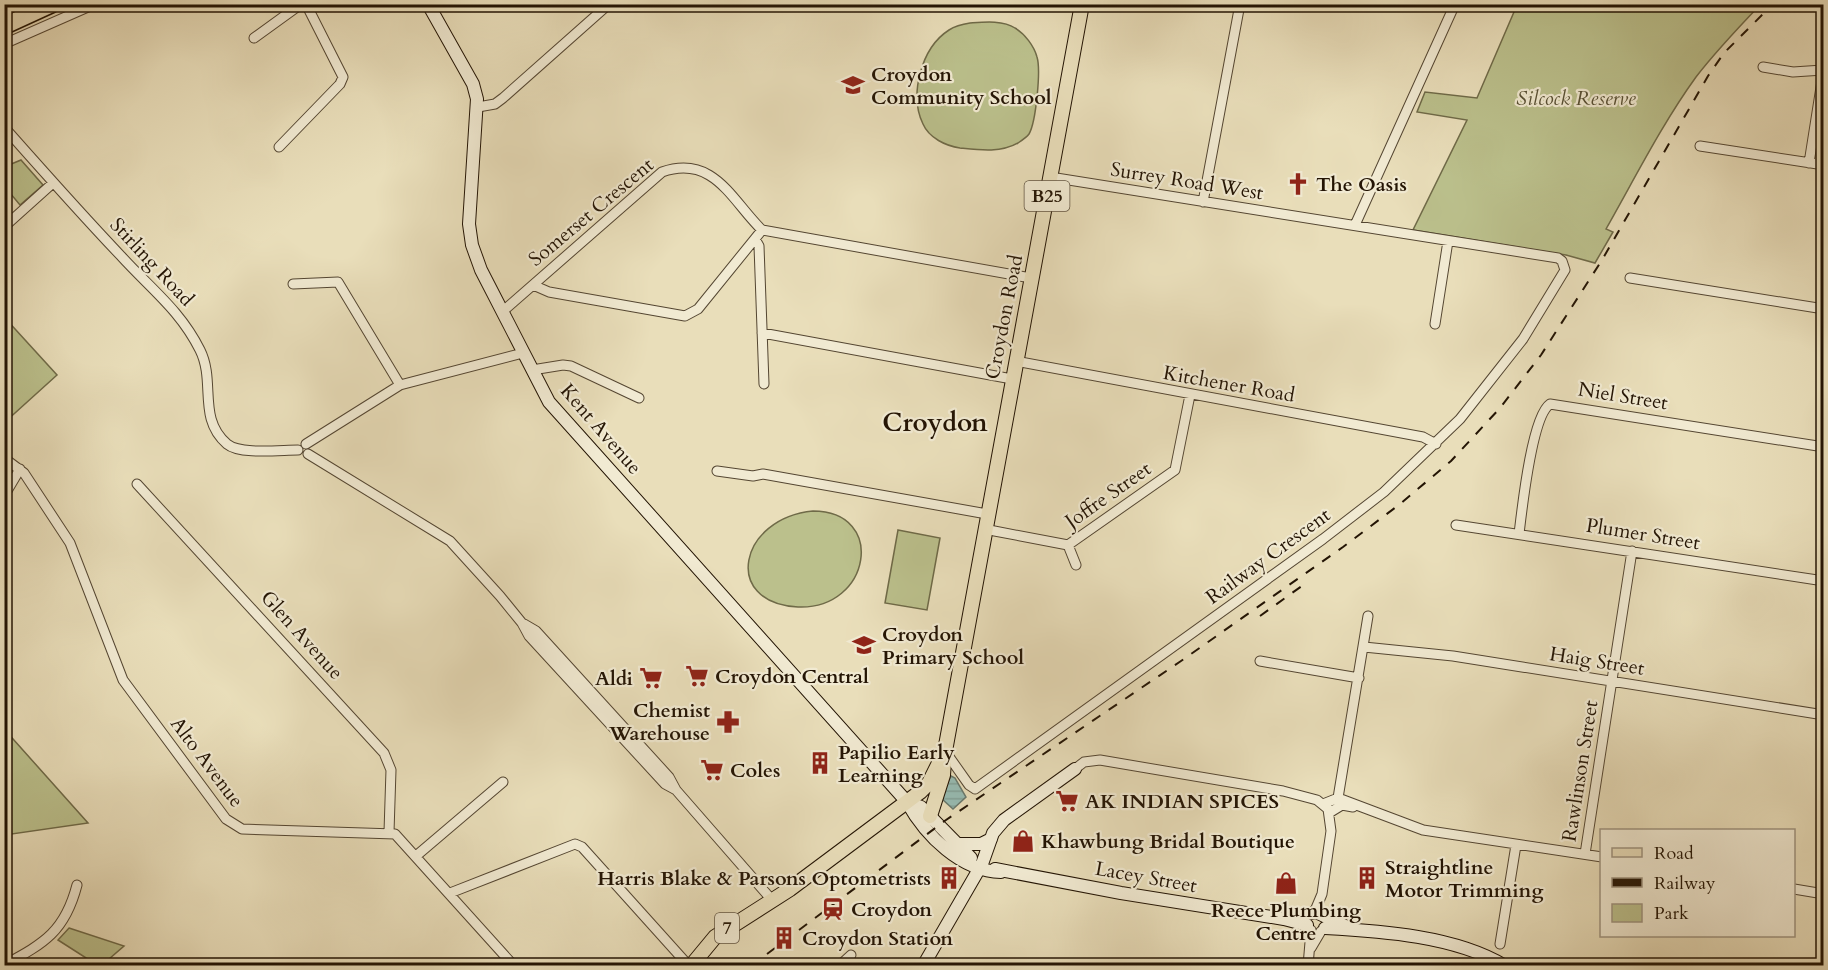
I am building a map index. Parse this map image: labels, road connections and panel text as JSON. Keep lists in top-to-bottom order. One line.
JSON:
{"streets":{"main road":["B25","Croydon Road","Kent Avenue","Lacey Street","7"],"street":["Surrey Road West","Somerset Crescent","Stirling Road","Kitchener Road","Niel Street","Joffre Street","Plumer Street","Railway Crescent","Glen Avenue","Haig Street","Alto Avenue","Rawlinson Street"]},"crossings":[["Surrey Road West","Croydon Road"],["Surrey Road West","Railway Crescent"],["Somerset Crescent","Kent Avenue"],["Croydon Road","Kitchener Road"],["Croydon Road","Kent Avenue"],["Croydon Road","Joffre Street"],["Croydon Road","Railway Crescent"],["Croydon Road","7"],["Kitchener Road","Joffre Street"],["Kitchener Road","Railway Crescent"],["Niel Street","Plumer Street"],["Kent Avenue","Lacey Street"],["Kent Avenue","7"],["Plumer Street","Rawlinson Street"],["Glen Avenue","Alto Avenue"],["Haig Street","Rawlinson Street"]],"districts":["Croydon"],"parks":["Silcock Reserve"],"places":{"school or university":["Croydon Community School","Croydon Primary School"],"church":["The Oasis"],"supermarket":["Croydon Central","Aldi","Coles","AK INDIAN SPICES"],"pharmacy":["Chemist Warehouse"],"building":["Papilio Early Learning","Harris Blake & Parsons Optometrists","Straightline Motor Trimming","Croydon Station"],"shop":["Khawbung Bridal Boutique","Reece Plumbing Centre"],"station":["Croydon"]},"legend":["Road","Railway","Park"]}
